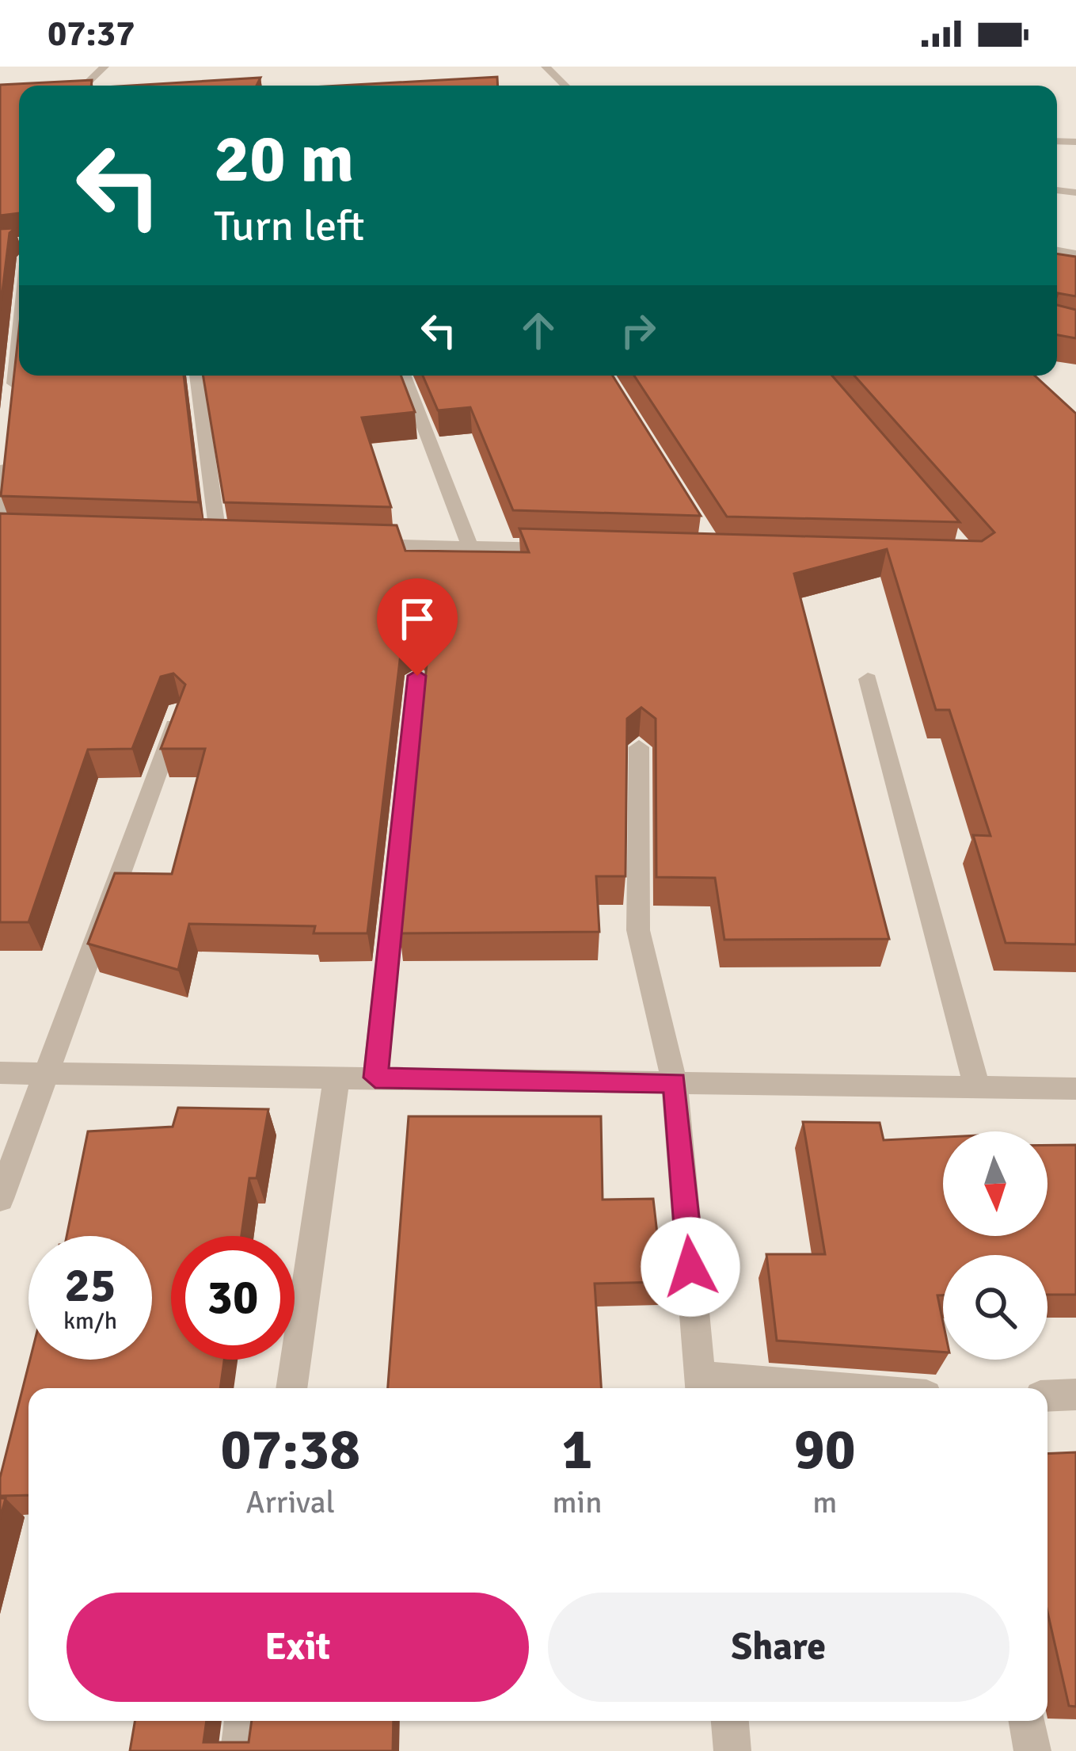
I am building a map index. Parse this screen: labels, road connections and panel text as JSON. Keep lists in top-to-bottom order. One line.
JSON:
{"north":"bottom","page":{"status":"07:37","turn":["20 m","Turn left"],"speed":"25 km/h","limit":"30","eta":["07:38","Arrival","1","min","90","m"],"buttons":["Exit","Share"]}}
